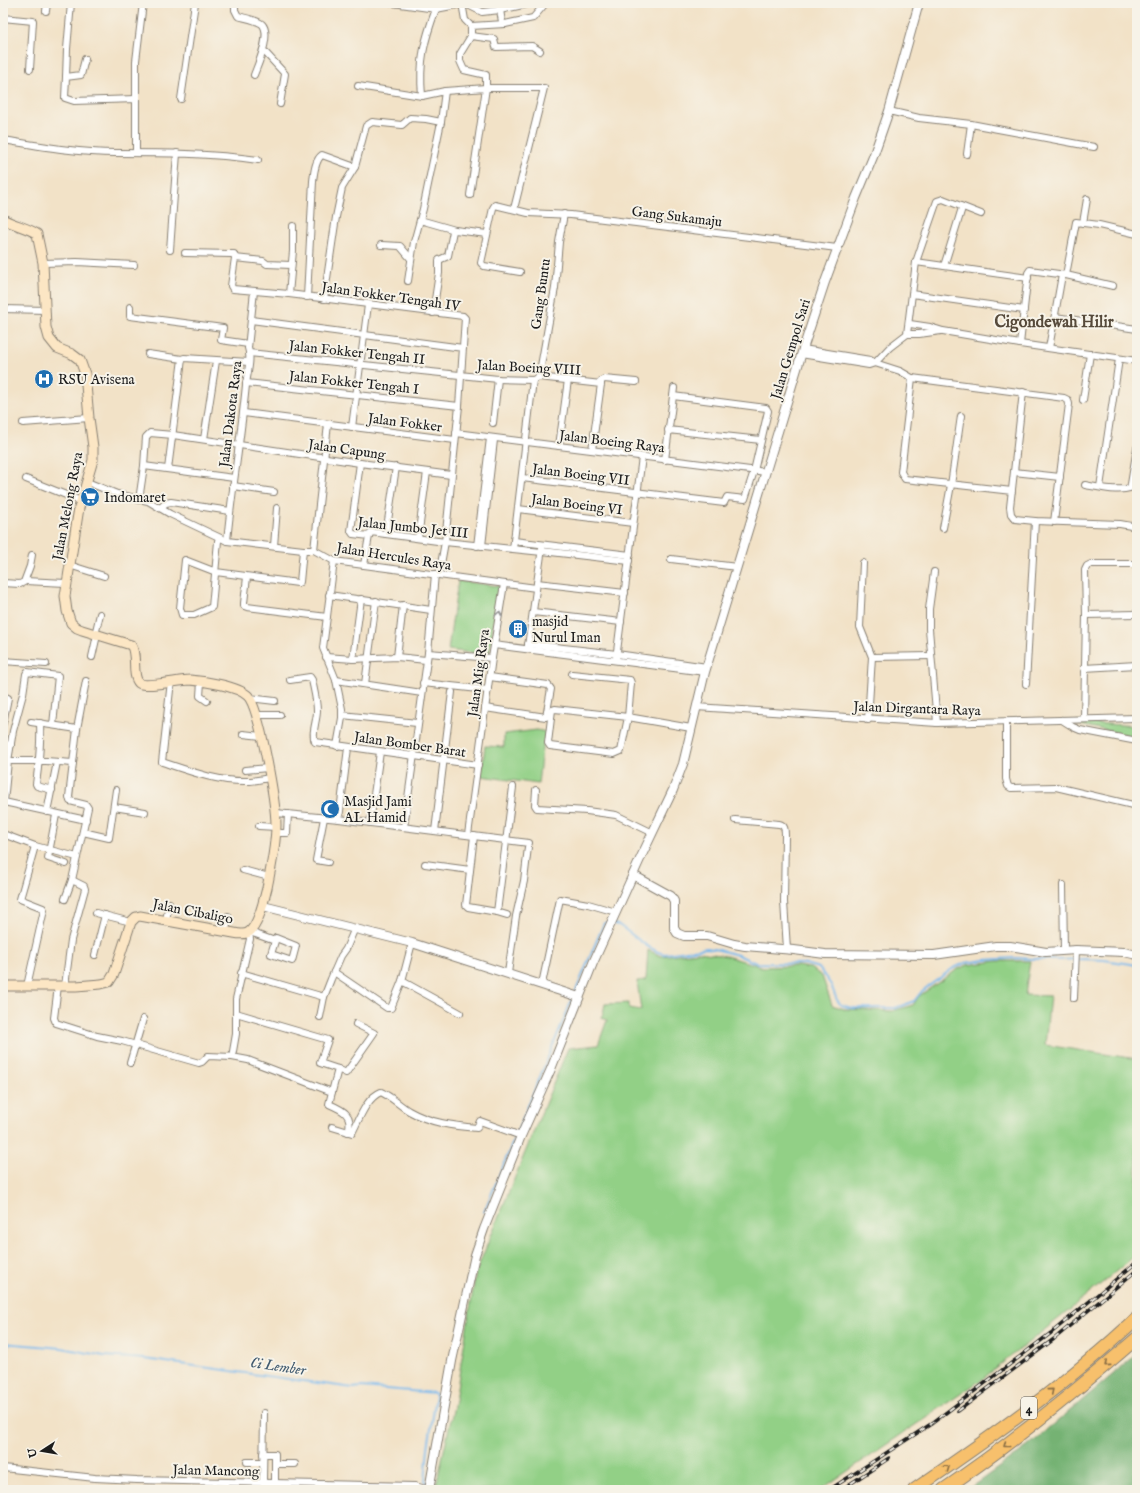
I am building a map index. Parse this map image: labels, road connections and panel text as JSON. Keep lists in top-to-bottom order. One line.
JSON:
{"streets":{"highway":["4"],"main road":["Jalan Melong Raya","Jalan Cibaligo"],"street":["Gang Sukamaju","Gang Buntu","Jalan Fokker Tengah IV","Jalan Gempol Sari","Jalan Fokker Tengah II","Jalan Boeing VIII","Jalan Fokker Tengah I","Jalan Dakota Raya","Jalan Fokker","Jalan Boeing Raya","Jalan Capung","Jalan Boeing VII","Jalan Boeing VI","Jalan Jumbo Jet III","Jalan Hercules Raya","Jalan Mig Raya","Jalan Dirgantara Raya","Jalan Bomber Barat","Jalan Mancong"]},"crossings":[["Gang Sukamaju","Gang Buntu"],["Gang Sukamaju","Jalan Gempol Sari"],["Gang Buntu","Jalan Boeing VIII"],["Gang Buntu","Jalan Boeing Raya"],["Gang Buntu","Jalan Boeing VII"],["Gang Buntu","Jalan Boeing VI"],["Gang Buntu","Jalan Jumbo Jet III"],["Jalan Fokker Tengah IV","Jalan Fokker Tengah II"],["Jalan Fokker Tengah IV","Jalan Boeing VIII"],["Jalan Fokker Tengah IV","Jalan Fokker Tengah I"],["Jalan Fokker Tengah IV","Jalan Dakota Raya"],["Jalan Fokker Tengah IV","Jalan Fokker"],["Jalan Fokker Tengah IV","Jalan Boeing Raya"],["Jalan Fokker Tengah IV","Jalan Capung"],["Jalan Fokker Tengah IV","Jalan Jumbo Jet III"],["Jalan Fokker Tengah IV","Jalan Hercules Raya"],["Jalan Fokker Tengah IV","Jalan Bomber Barat"],["Jalan Gempol Sari","Jalan Boeing Raya"],["Jalan Gempol Sari","Jalan Boeing VII"],["Jalan Gempol Sari","Jalan Dirgantara Raya"],["Jalan Gempol Sari","Jalan Mancong"],["Jalan Fokker Tengah II","Jalan Boeing VIII"],["Jalan Fokker Tengah II","Jalan Dakota Raya"],["Jalan Boeing VIII","Jalan Boeing Raya"],["Jalan Fokker Tengah I","Jalan Dakota Raya"],["Jalan Dakota Raya","Jalan Fokker"],["Jalan Dakota Raya","Jalan Capung"],["Jalan Dakota Raya","Jalan Hercules Raya"],["Jalan Boeing Raya","Jalan Boeing VII"],["Jalan Capung","Jalan Jumbo Jet III"],["Jalan Melong Raya","Jalan Hercules Raya"],["Jalan Hercules Raya","Jalan Mig Raya"],["Jalan Hercules Raya","Jalan Bomber Barat"],["Jalan Mig Raya","Jalan Bomber Barat"]],"districts":["Cigondewah Hilir"],"water":["Ci Lember"],"places":{"hospital":["RSU Avisena"],"supermarket":["Indomaret"],"building":["masjid Nurul Iman"],"mosque":["Masjid Jami AL Hamid"]},"north":"left"}
